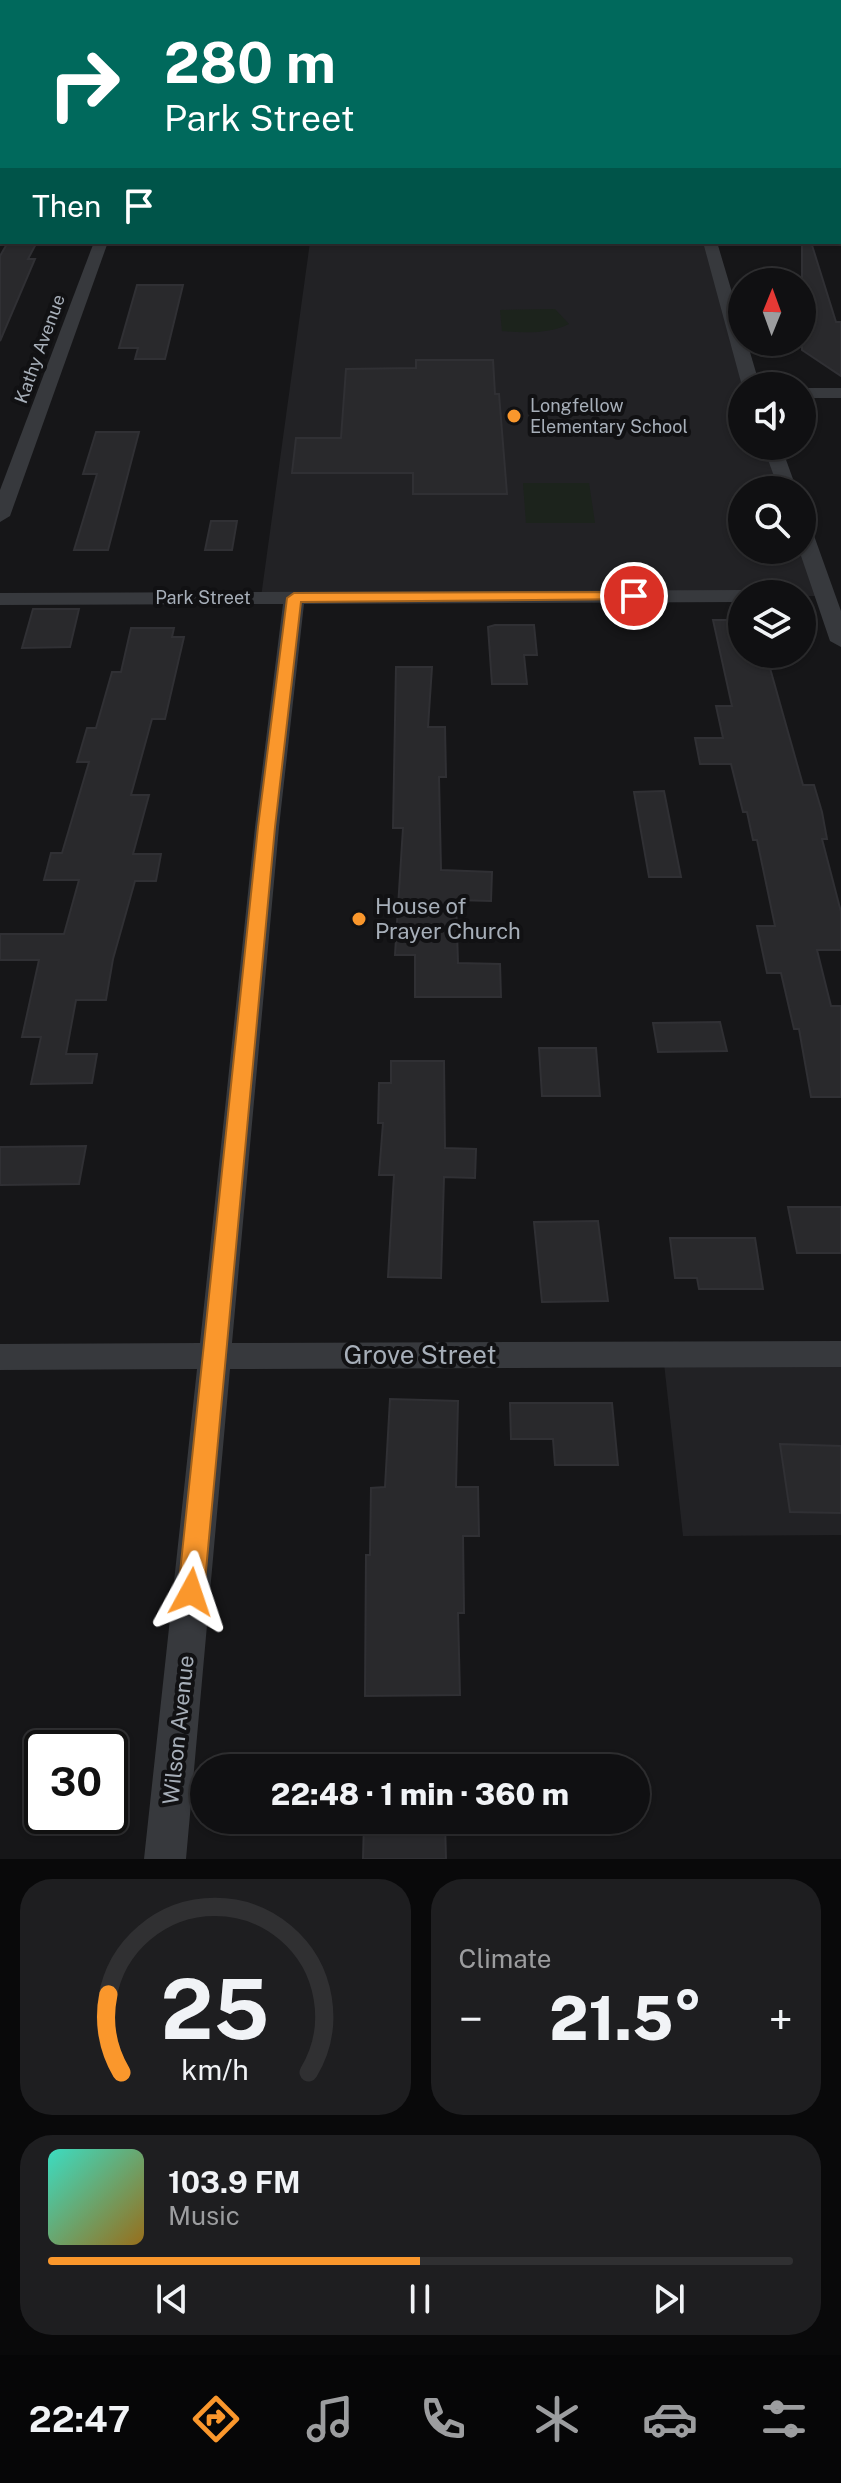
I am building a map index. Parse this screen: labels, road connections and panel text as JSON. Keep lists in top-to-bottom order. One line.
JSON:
{"streets":{"street":["Kathy Avenue","Park Street","Grove Street","Wilson Avenue"]},"crossings":[["Park Street","Wilson Avenue"],["Grove Street","Wilson Avenue"]],"places":["Longfellow Elementary School","House of Prayer Church"],"north":"top","page":{"turn":["280 m","Park Street"],"then":"Then","limit":"30","trip":"22:48 · 1 min · 360 m","tile":"Climate","heat":["−","21.5°","+"],"song":["103.9 FM","Music"],"tabs":"22:47","gauge":["25","km/h"]}}
